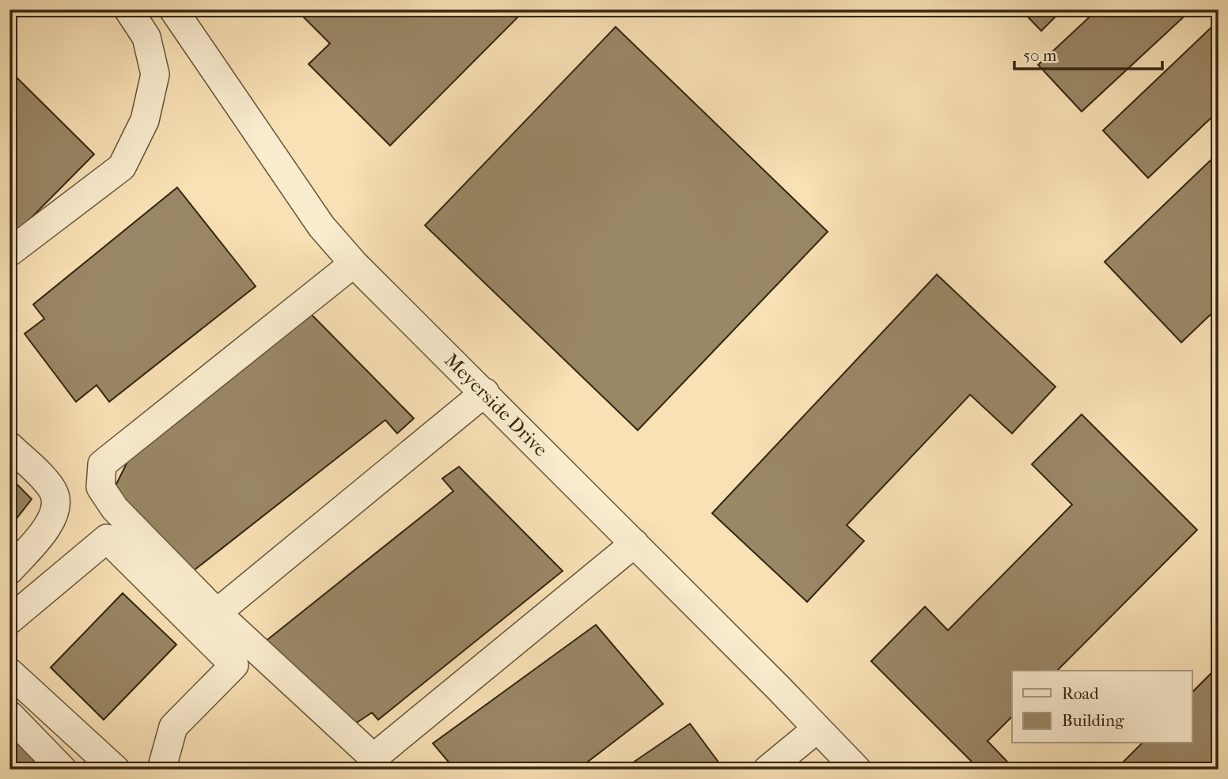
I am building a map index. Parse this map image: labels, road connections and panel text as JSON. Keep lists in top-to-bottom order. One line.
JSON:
{"streets":{"street":["Meyerside Drive"]},"legend":["Road","Building"],"scale_bar":"50 m"}
